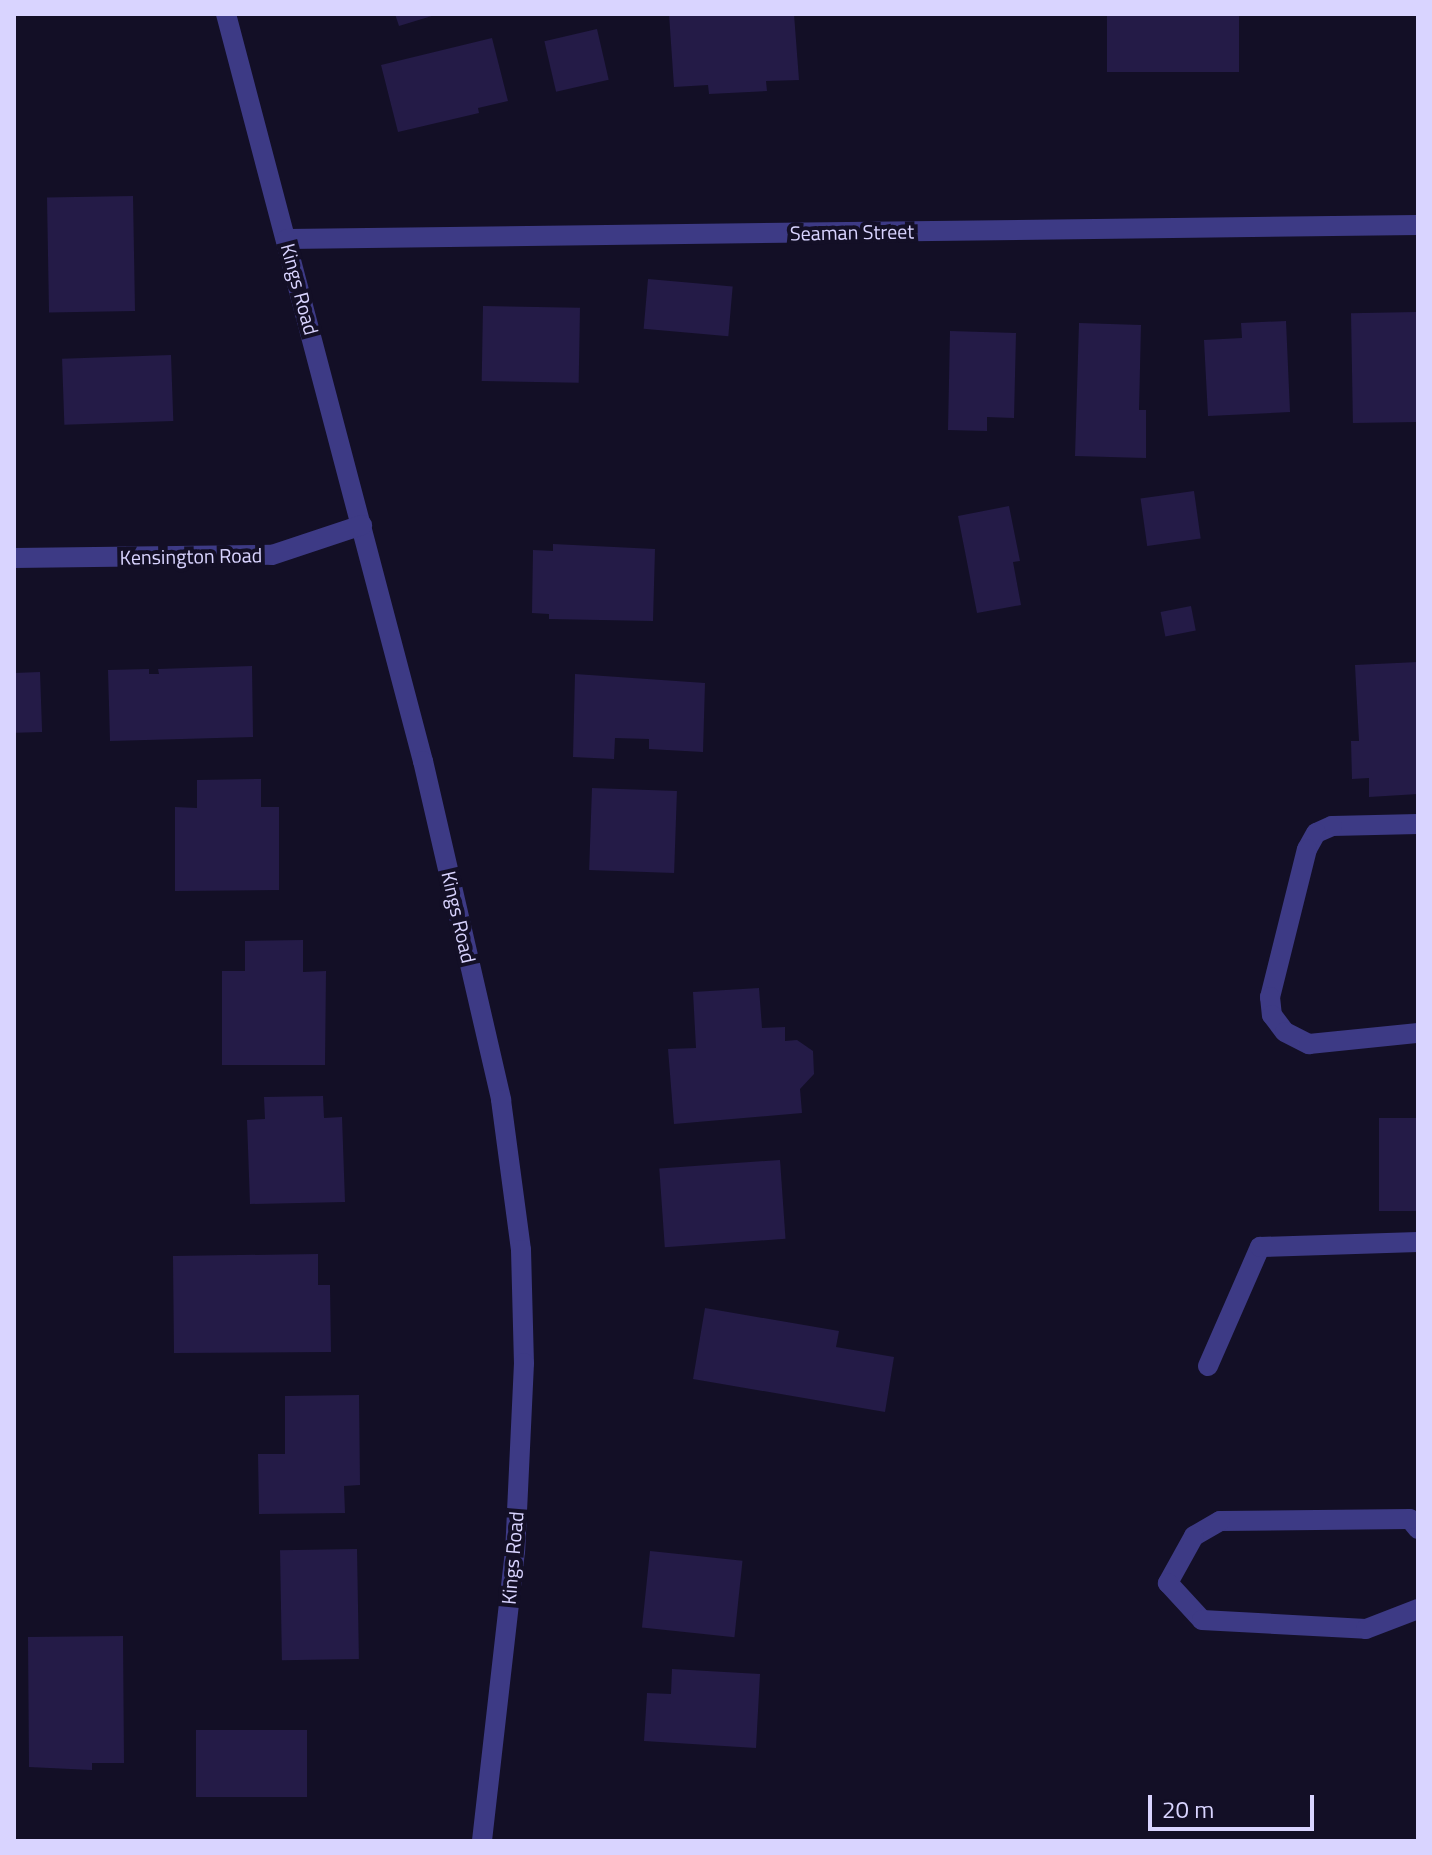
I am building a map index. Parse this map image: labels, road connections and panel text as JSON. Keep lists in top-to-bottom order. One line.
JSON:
{"streets":{"street":["Seaman Street","Kings Road","Kensington Road"]},"crossings":[["Seaman Street","Kings Road"],["Kings Road","Kensington Road"]],"scale_bar":"20 m"}
